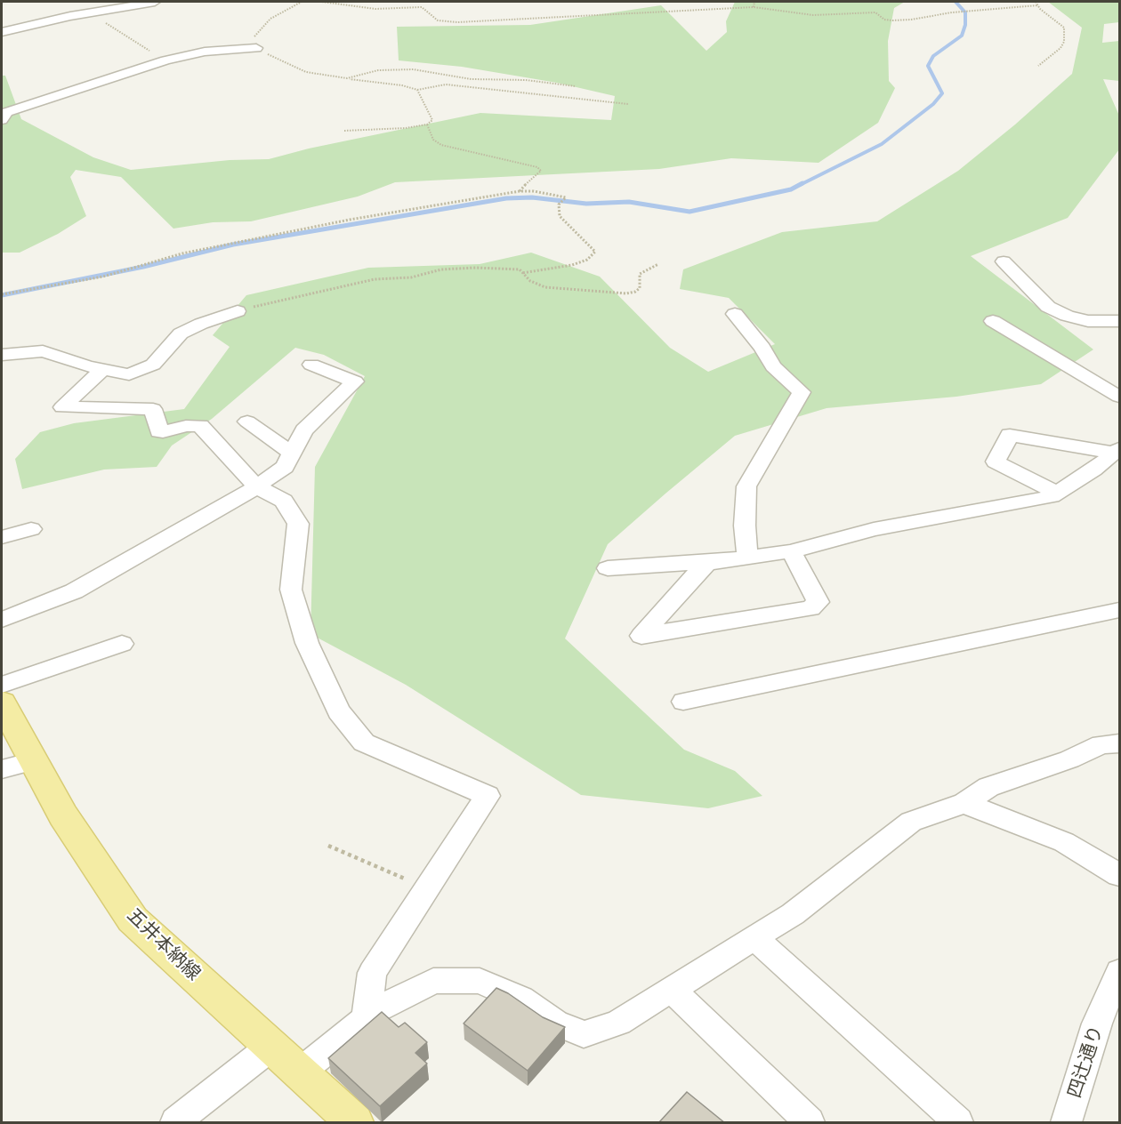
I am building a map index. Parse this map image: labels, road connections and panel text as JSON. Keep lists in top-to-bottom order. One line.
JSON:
{"streets":{"main road":["五井本納線"],"street":["四辻通り"]}}
